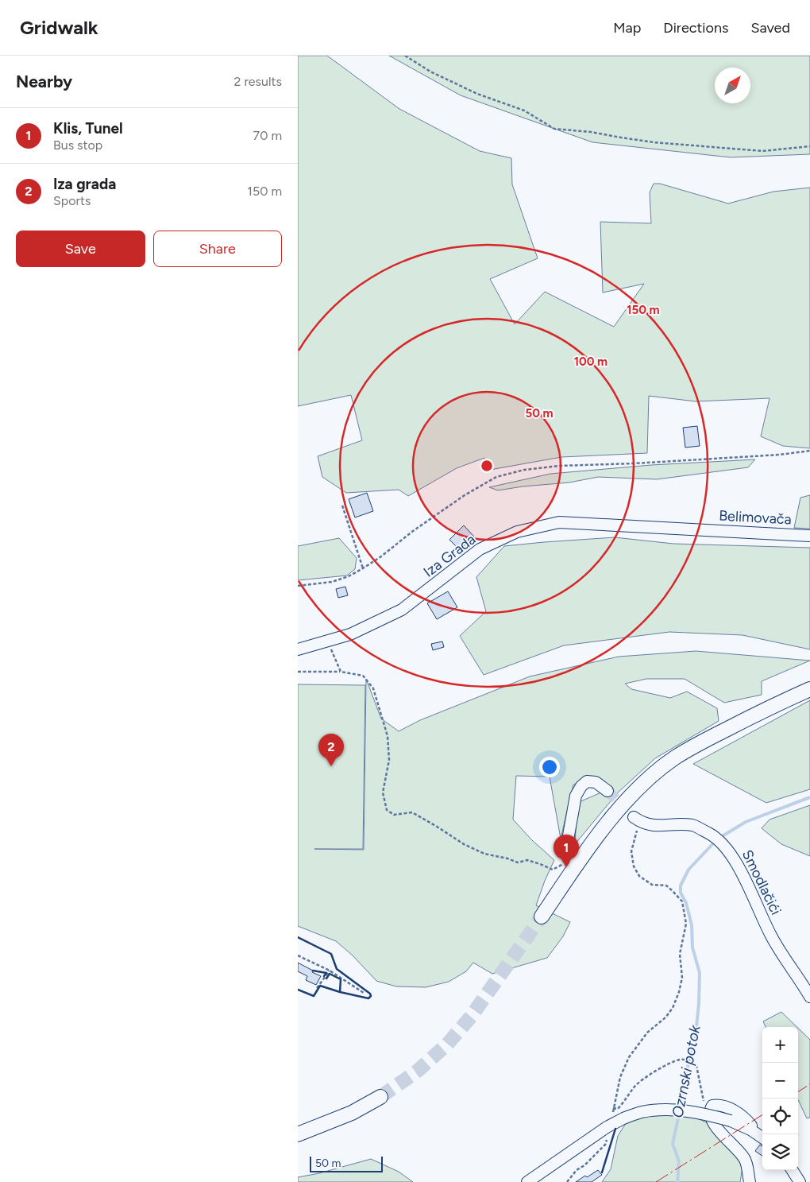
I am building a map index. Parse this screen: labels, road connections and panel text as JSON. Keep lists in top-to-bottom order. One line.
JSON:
{"streets":{"street":["Belimovača","Iza Grada","Smodlačići"]},"crossings":[["Belimovača","Iza Grada"]],"water":["Ozrnski potok"],"scale_bar":"50 m","north":"top right","page":{"header":"Gridwalk","nav":["Map","Directions","Saved"],"heading":["Nearby","2 results"],"list":[{"mark":"1","name":"Klis, Tunel","note":"Bus stop","value":"70 m"},{"mark":"2","name":"Iza grada","note":"Sports","value":"150 m"}],"buttons":["Save","Share"],"pins":["2","1"],"map_buttons":["+","−"],"scale":"50 m"},"rings":["150 m","100 m","50 m"]}
